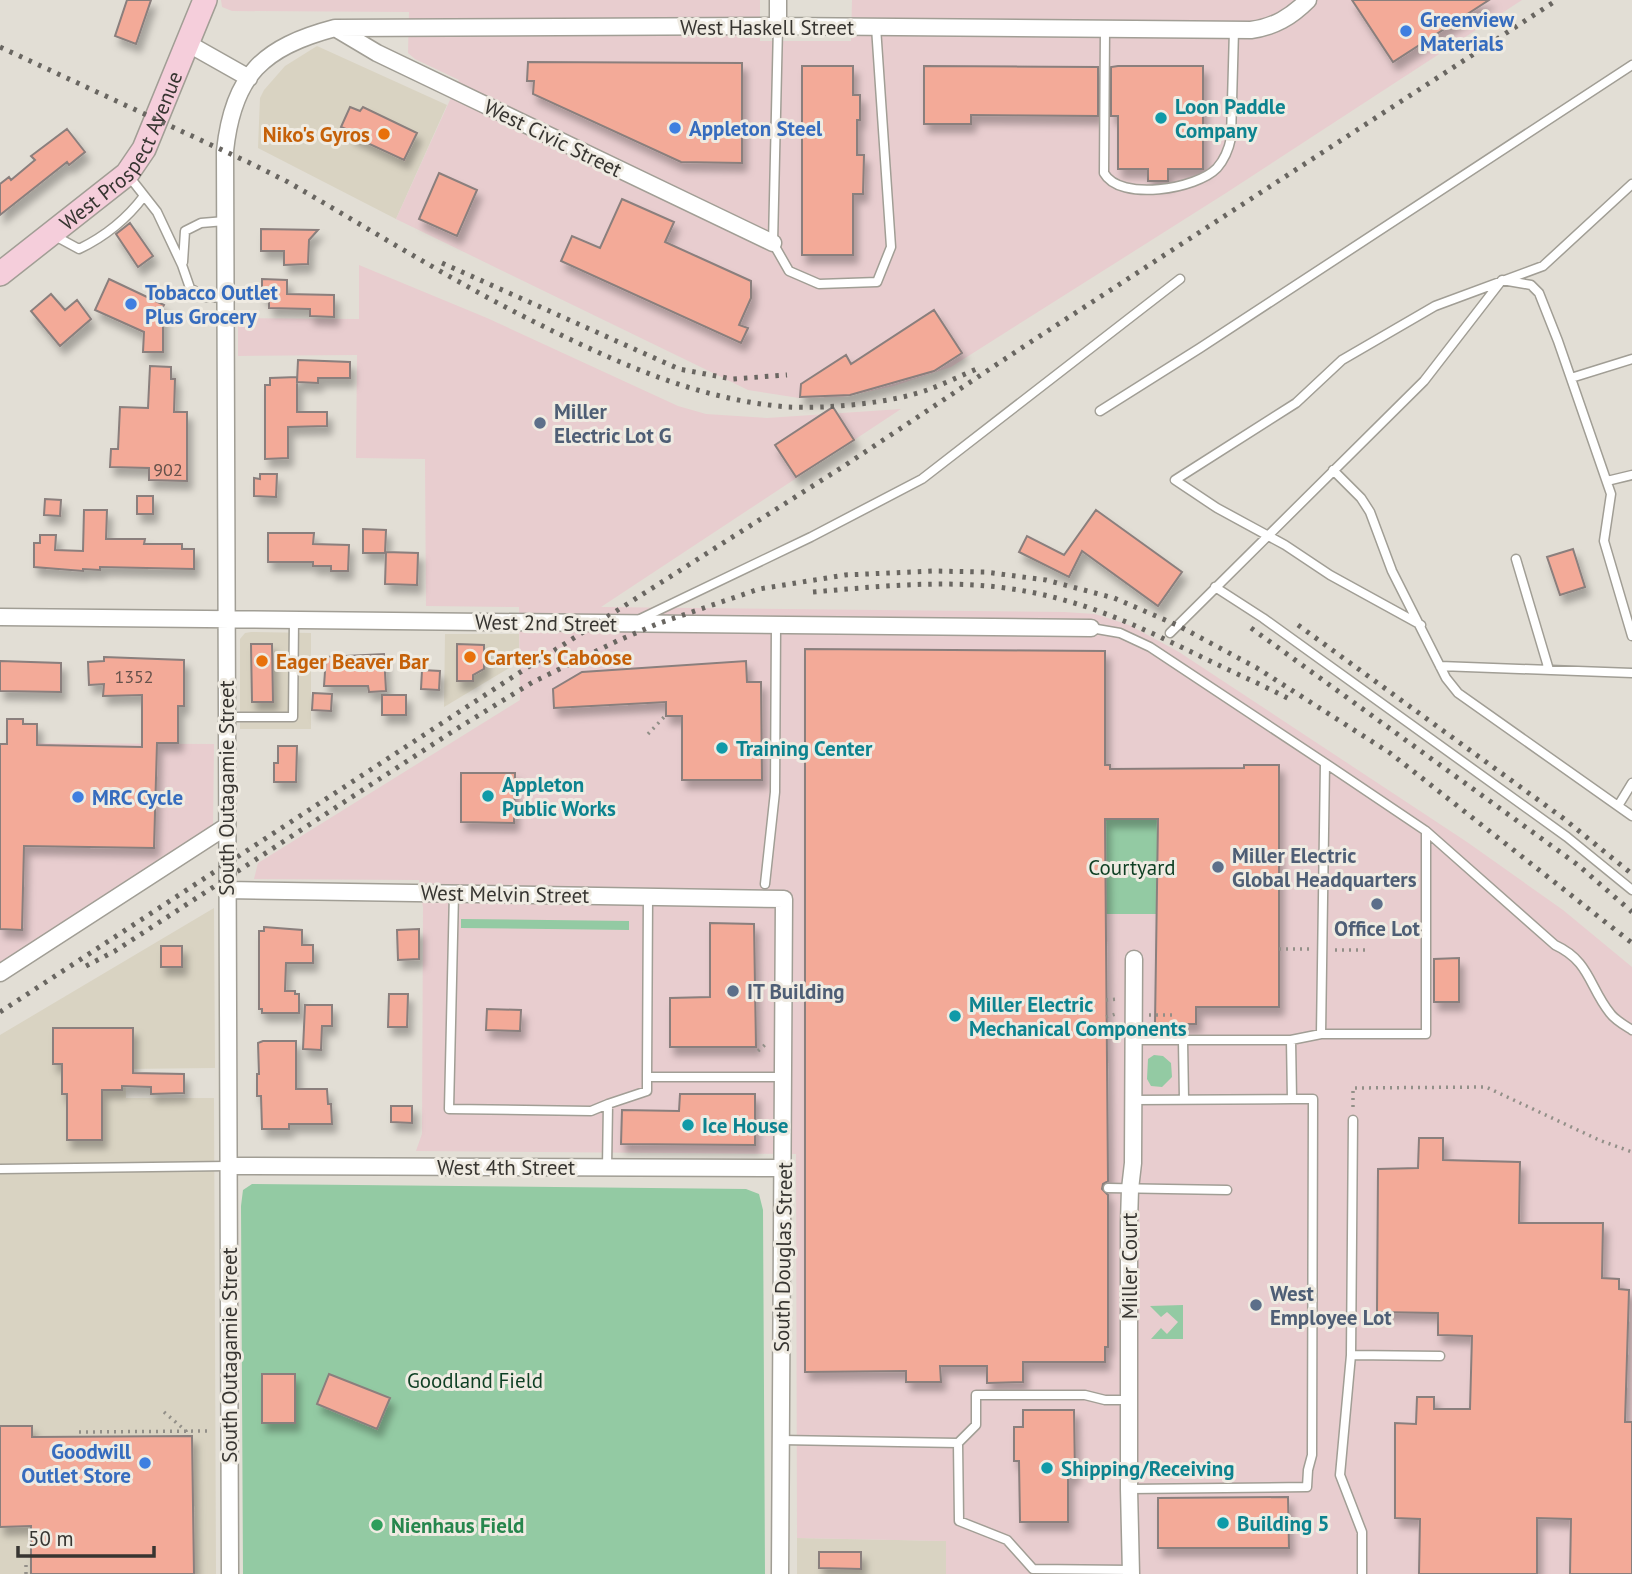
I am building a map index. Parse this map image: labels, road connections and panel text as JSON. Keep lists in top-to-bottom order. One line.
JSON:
{"streets":{"main road":["West Prospect Avenue"],"street":["West Haskell Street","West Civic Street","West 2nd Street","South Outagamie Street","West Melvin Street","West 4th Street","South Douglas Street","Miller Court"]},"crossings":[["West Haskell Street","West Civic Street"],["West Haskell Street","South Outagamie Street"],["West 2nd Street","South Outagamie Street"],["South Outagamie Street","West Melvin Street"],["South Outagamie Street","West 4th Street"],["West Melvin Street","South Douglas Street"],["West 4th Street","South Douglas Street"]],"parks":["Courtyard","Goodland Field"],"places":["Greenview Materials","Loon Paddle Company","Appleton Steel","Niko's Gyros","Tobacco Outlet Plus Grocery","Miller Electric Lot G","Carter's Caboose","Eager Beaver Bar","Training Center","Appleton Public Works","MRC Cycle","Miller Electric Global Headquarters","Office Lot","IT Building","Miller Electric Mechanical Components","Ice House","West Employee Lot","Goodwill Outlet Store","Shipping/Receiving","Building 5","Nienhaus Field"],"house_numbers":["902","1352"],"scale_bar":"50 m"}
